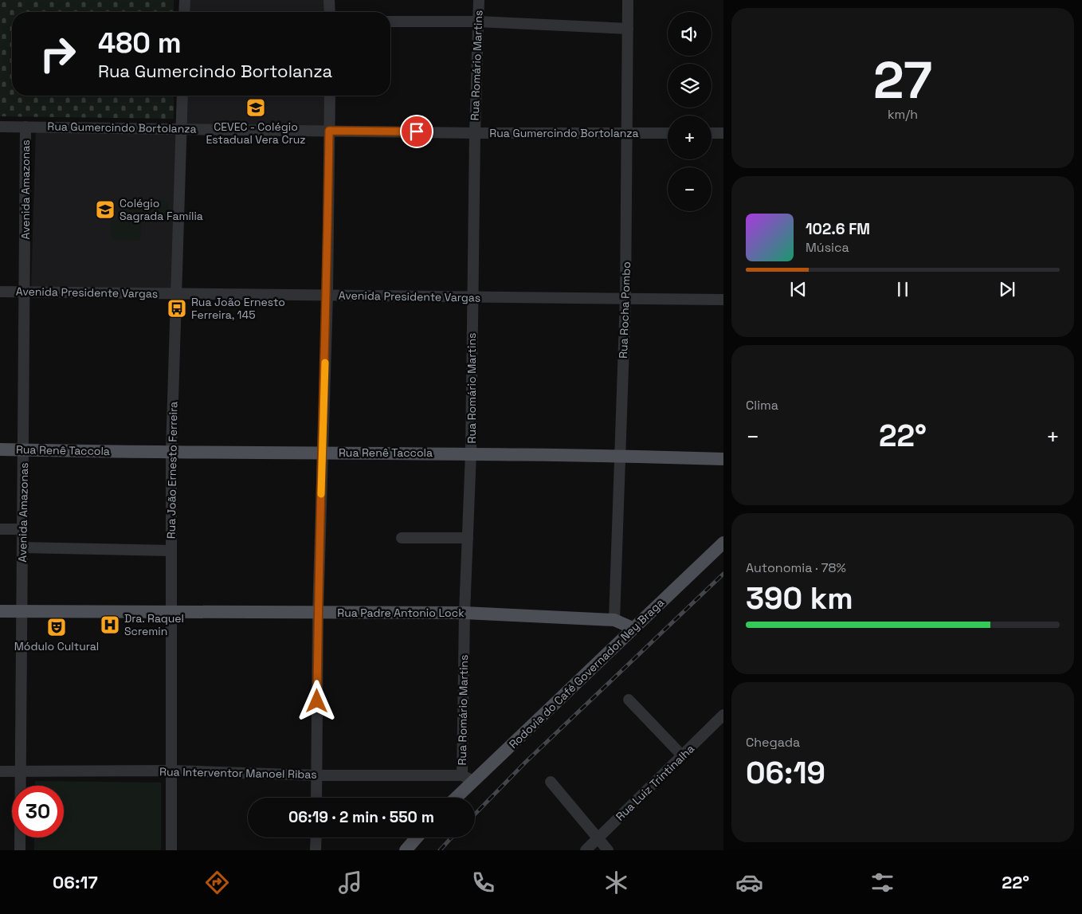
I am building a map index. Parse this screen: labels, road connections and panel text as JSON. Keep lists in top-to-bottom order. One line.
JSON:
{"streets":{"main road":["Rua Renê Taccola","Rua Padre Antonio Lock","Rodovia do Café Governador Ney Braga"],"street":["Rua Romário Martins","Rua Gumercindo Bortolanza","Avenida Amazonas","Avenida Presidente Vargas","Rua Rocha Pombo","Rua João Ernesto Ferreira","Rua Interventor Manoel Ribas","Rua Luiz Trintinalha"]},"crossings":[["Rua Romário Martins","Rua Gumercindo Bortolanza"],["Rua Romário Martins","Avenida Presidente Vargas"],["Rua Romário Martins","Rua Renê Taccola"],["Rua Romário Martins","Rua Padre Antonio Lock"],["Rua Romário Martins","Rua Interventor Manoel Ribas"],["Rua Gumercindo Bortolanza","Avenida Amazonas"],["Rua Gumercindo Bortolanza","Rua Rocha Pombo"],["Rua Gumercindo Bortolanza","Rua João Ernesto Ferreira"],["Avenida Amazonas","Avenida Presidente Vargas"],["Avenida Amazonas","Rua Renê Taccola"],["Avenida Amazonas","Rua Padre Antonio Lock"],["Avenida Amazonas","Rua Interventor Manoel Ribas"],["Avenida Presidente Vargas","Rua Rocha Pombo"],["Avenida Presidente Vargas","Rua João Ernesto Ferreira"],["Rua Rocha Pombo","Rua Renê Taccola"],["Rua Rocha Pombo","Rua Padre Antonio Lock"],["Rua Renê Taccola","Rua João Ernesto Ferreira"],["Rua João Ernesto Ferreira","Rua Padre Antonio Lock"],["Rua João Ernesto Ferreira","Rua Interventor Manoel Ribas"],["Rua Padre Antonio Lock","Rodovia do Café Governador Ney Braga"],["Rodovia do Café Governador Ney Braga","Rua Interventor Manoel Ribas"]],"places":{"school or university":["CEVEC - Colégio Estadual Vera Cruz","Colégio Sagrada Família"],"bus stop":["Rua João Ernesto Ferreira, 145"],"hospital":["Dra. Raquel Scremin"],"theatre":["Módulo Cultural"]},"page":{"tile":[["27","km/h"],"Clima",["Autonomia · 78%","390 km"],["Chegada","06:19"]],"map_buttons":["+","−"],"turn":["480 m","Rua Gumercindo Bortolanza"],"song":["102.6 FM","Música"],"heat":["−","22°","+"],"limit":"30","trip":"06:19 · 2 min · 550 m","tabs":["06:17","22°"]}}
